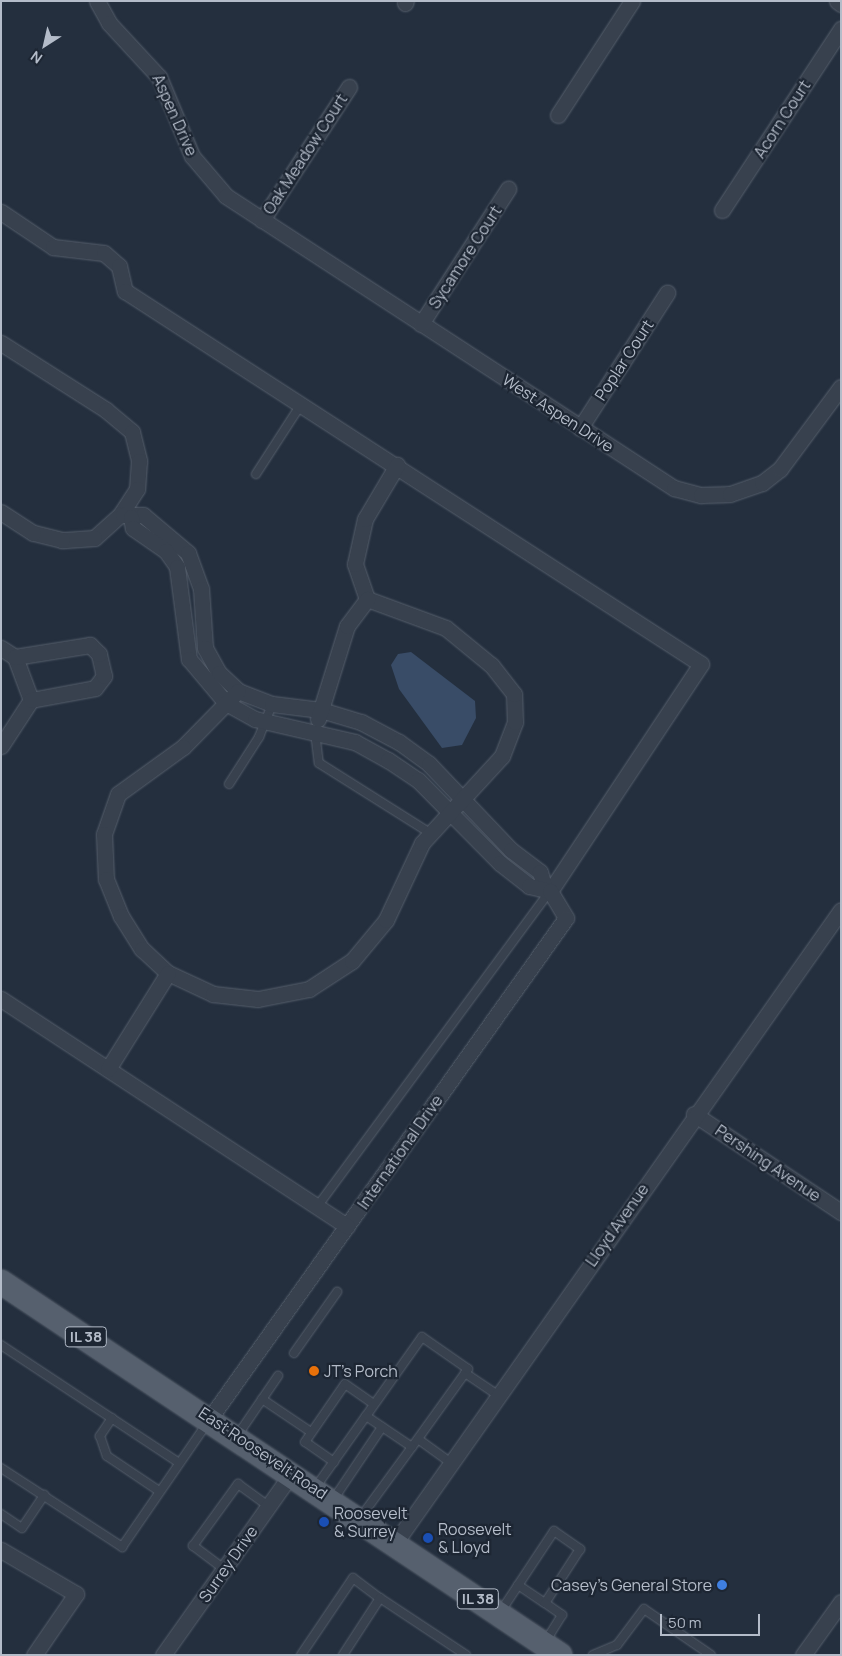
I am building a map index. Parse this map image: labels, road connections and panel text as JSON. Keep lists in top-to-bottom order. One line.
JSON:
{"streets":{"main road":["IL 38","East Roosevelt Road"],"street":["Aspen Drive","Acorn Court","Oak Meadow Court","Sycamore Court","Poplar Court","West Aspen Drive","International Drive","Pershing Avenue","Lloyd Avenue","Surrey Drive"]},"crossings":[["Aspen Drive","Oak Meadow Court"],["Aspen Drive","West Aspen Drive"],["Oak Meadow Court","West Aspen Drive"],["Sycamore Court","West Aspen Drive"],["Poplar Court","West Aspen Drive"],["International Drive","East Roosevelt Road"],["Pershing Avenue","Lloyd Avenue"],["Lloyd Avenue","East Roosevelt Road"],["East Roosevelt Road","Surrey Drive"]],"places":["JT's Porch","Roosevelt & Surrey","Roosevelt & Lloyd","Casey's General Store"],"scale_bar":"50 m","north":"bottom left"}
